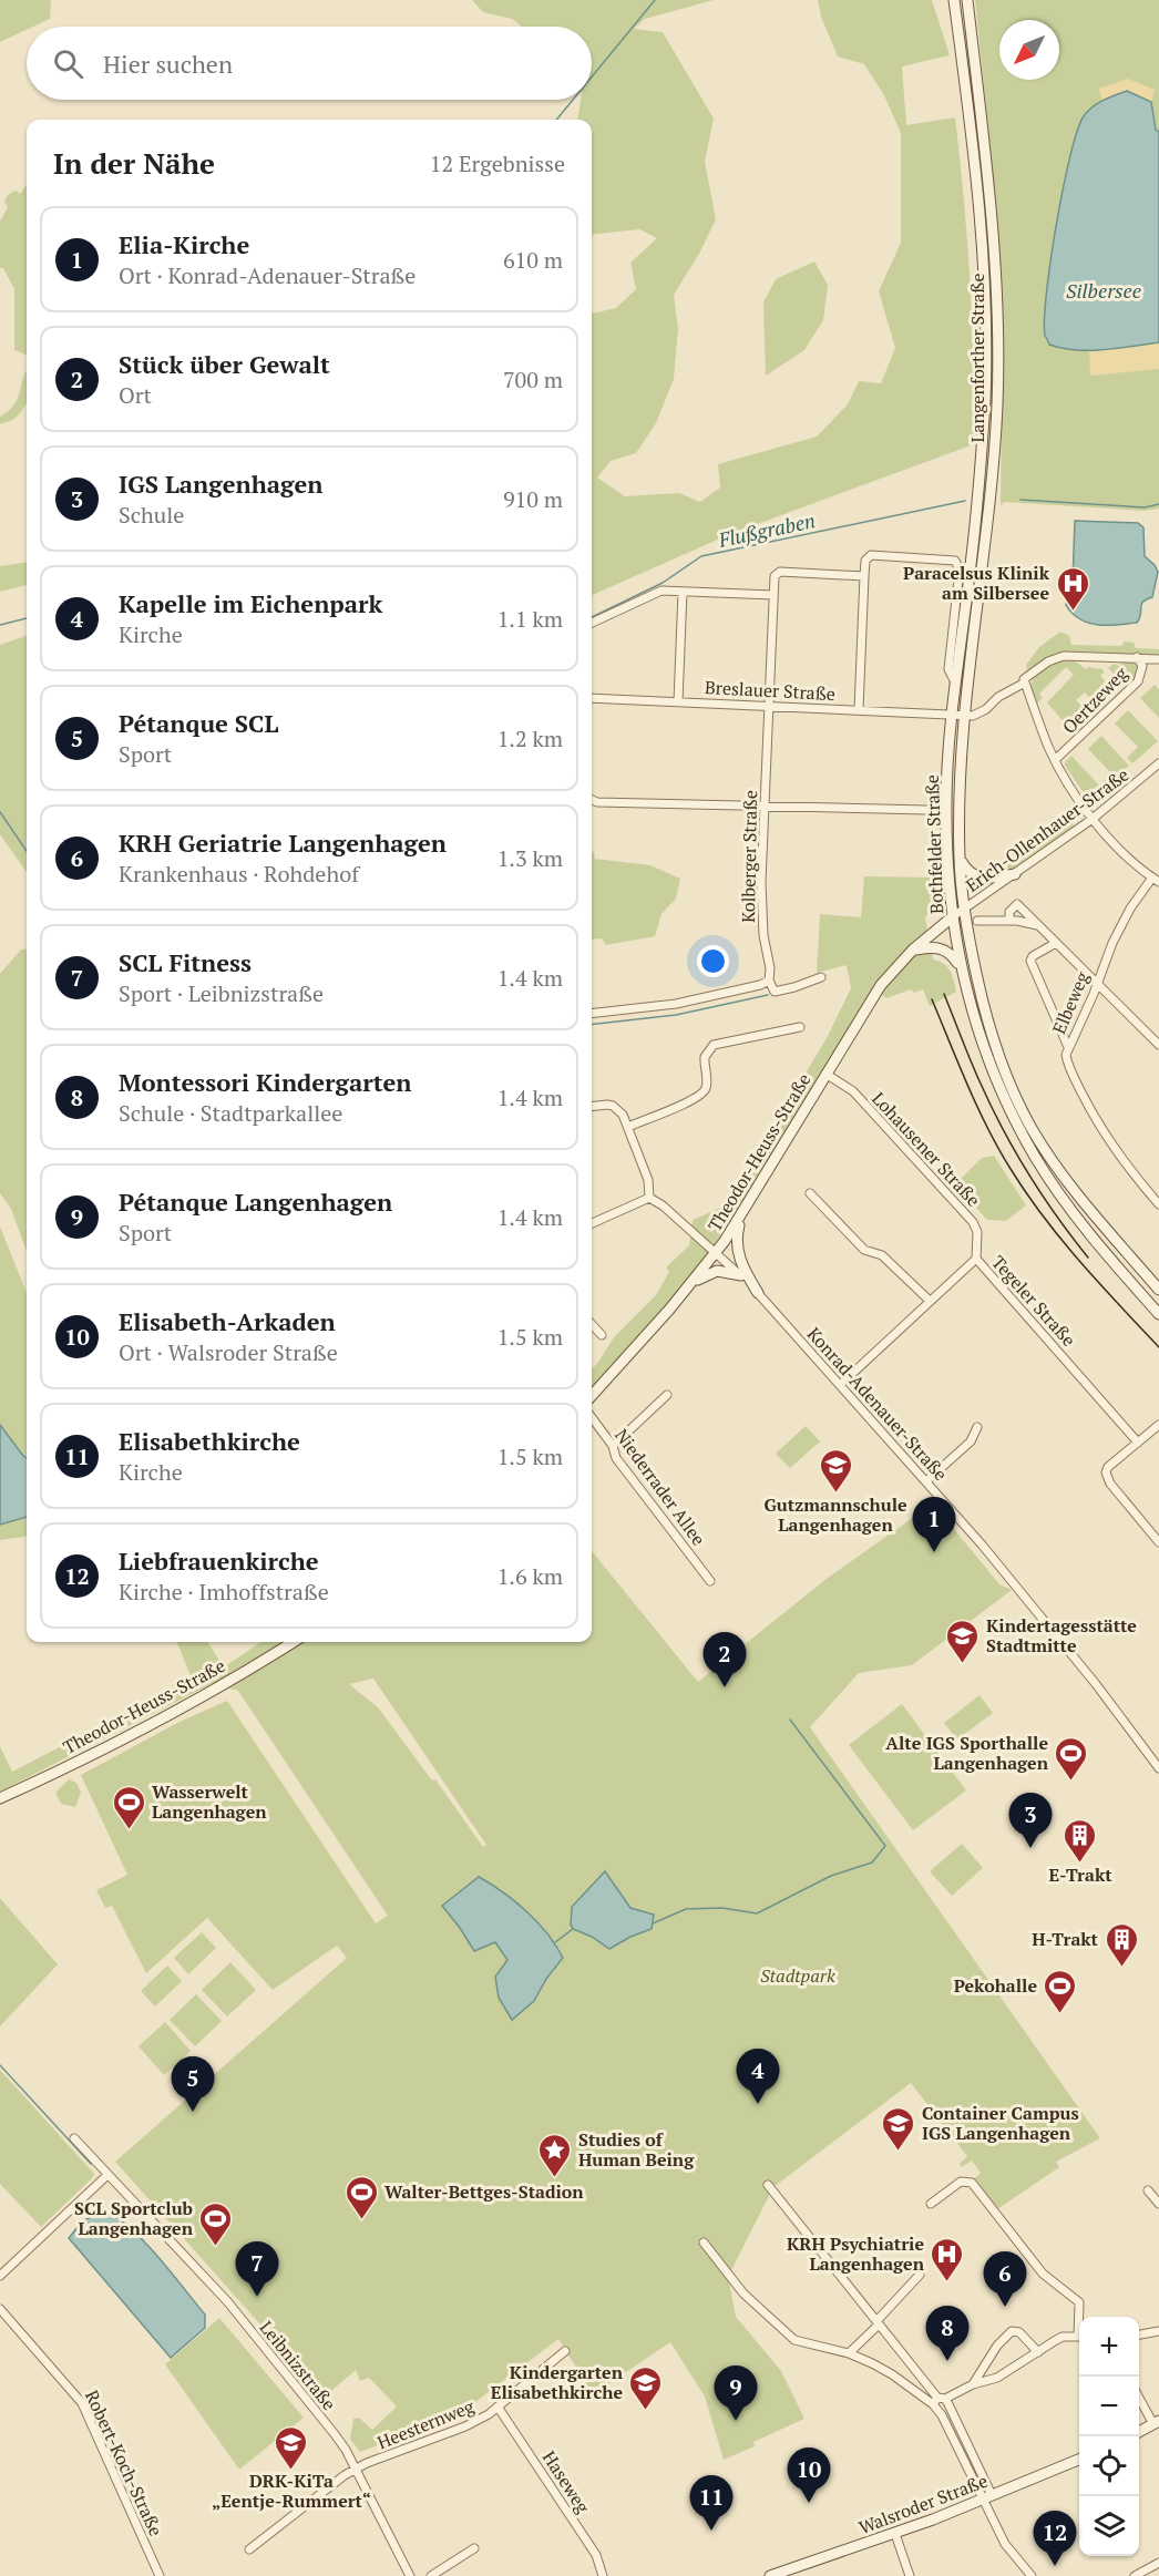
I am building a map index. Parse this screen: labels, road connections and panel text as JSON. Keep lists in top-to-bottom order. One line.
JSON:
{"streets":{"main road":["Langenforther Straße","Bothfelder Straße","Theodor-Heuss-Straße","Walsroder Straße"],"street":["Breslauer Straße","Oertzeweg","Erich-Ollenhauer-Straße","Kolberger Straße","Elbeweg","Lohausener Straße","Tegeler Straße","Konrad-Adenauer-Straße","Niederrader Allee","Leibnizstraße","Heesternweg","Robert-Koch-Straße","Haseweg"]},"crossings":[["Langenforther Straße","Breslauer Straße"],["Langenforther Straße","Oertzeweg"],["Langenforther Straße","Bothfelder Straße"],["Breslauer Straße","Bothfelder Straße"],["Breslauer Straße","Kolberger Straße"],["Oertzeweg","Erich-Ollenhauer-Straße"],["Oertzeweg","Bothfelder Straße"],["Oertzeweg","Elbeweg"],["Erich-Ollenhauer-Straße","Bothfelder Straße"],["Erich-Ollenhauer-Straße","Theodor-Heuss-Straße"],["Bothfelder Straße","Theodor-Heuss-Straße"],["Lohausener Straße","Theodor-Heuss-Straße"],["Lohausener Straße","Tegeler Straße"],["Theodor-Heuss-Straße","Konrad-Adenauer-Straße"],["Tegeler Straße","Konrad-Adenauer-Straße"],["Leibnizstraße","Heesternweg"],["Heesternweg","Haseweg"]],"water":["Silbersee","Flußgraben"],"parks":["Stadtpark"],"places":{"hospital":["Paracelsus Klinik am Silbersee","KRH Psychiatrie Langenhagen"],"school or university":["Gutzmannschule Langenhagen","Kindertagesstätte Stadtmitte","Container Campus IGS Langenhagen","Kindergarten Elisabethkirche","DRK-KiTa „Eentje-Rummert“"],"sports":["Alte IGS Sporthalle Langenhagen","Wasserwelt Langenhagen","Pekohalle","Walter-Bettges-Stadion","SCL Sportclub Langenhagen"],"building":["E-Trakt","H-Trakt"],"place":["Studies of Human Being"]},"north":"bottom left","page":{"search":"Hier suchen","heading":["In der Nähe","12 Ergebnisse"],"list":[{"mark":"1","name":"Elia-Kirche","note":"Ort · Konrad-Adenauer-Straße","value":"610 m"},{"mark":"2","name":"Stück über Gewalt","note":"Ort","value":"700 m"},{"mark":"3","name":"IGS Langenhagen","note":"Schule","value":"910 m"},{"mark":"4","name":"Kapelle im Eichenpark","note":"Kirche","value":"1.1 km"},{"mark":"5","name":"Pétanque SCL","note":"Sport","value":"1.2 km"},{"mark":"6","name":"KRH Geriatrie Langenhagen","note":"Krankenhaus · Rohdehof","value":"1.3 km"},{"mark":"7","name":"SCL Fitness","note":"Sport · Leibnizstraße","value":"1.4 km"},{"mark":"8","name":"Montessori Kindergarten","note":"Schule · Stadtparkallee","value":"1.4 km"},{"mark":"9","name":"Pétanque Langenhagen","note":"Sport","value":"1.4 km"},{"mark":"10","name":"Elisabeth-Arkaden","note":"Ort · Walsroder Straße","value":"1.5 km"},{"mark":"11","name":"Elisabethkirche","note":"Kirche","value":"1.5 km"},{"mark":"12","name":"Liebfrauenkirche","note":"Kirche · Imhoffstraße","value":"1.6 km"}],"pins":["1","2","3","4","5","7","6","8","9","10","11","12"],"map_buttons":["+","−"]}}
